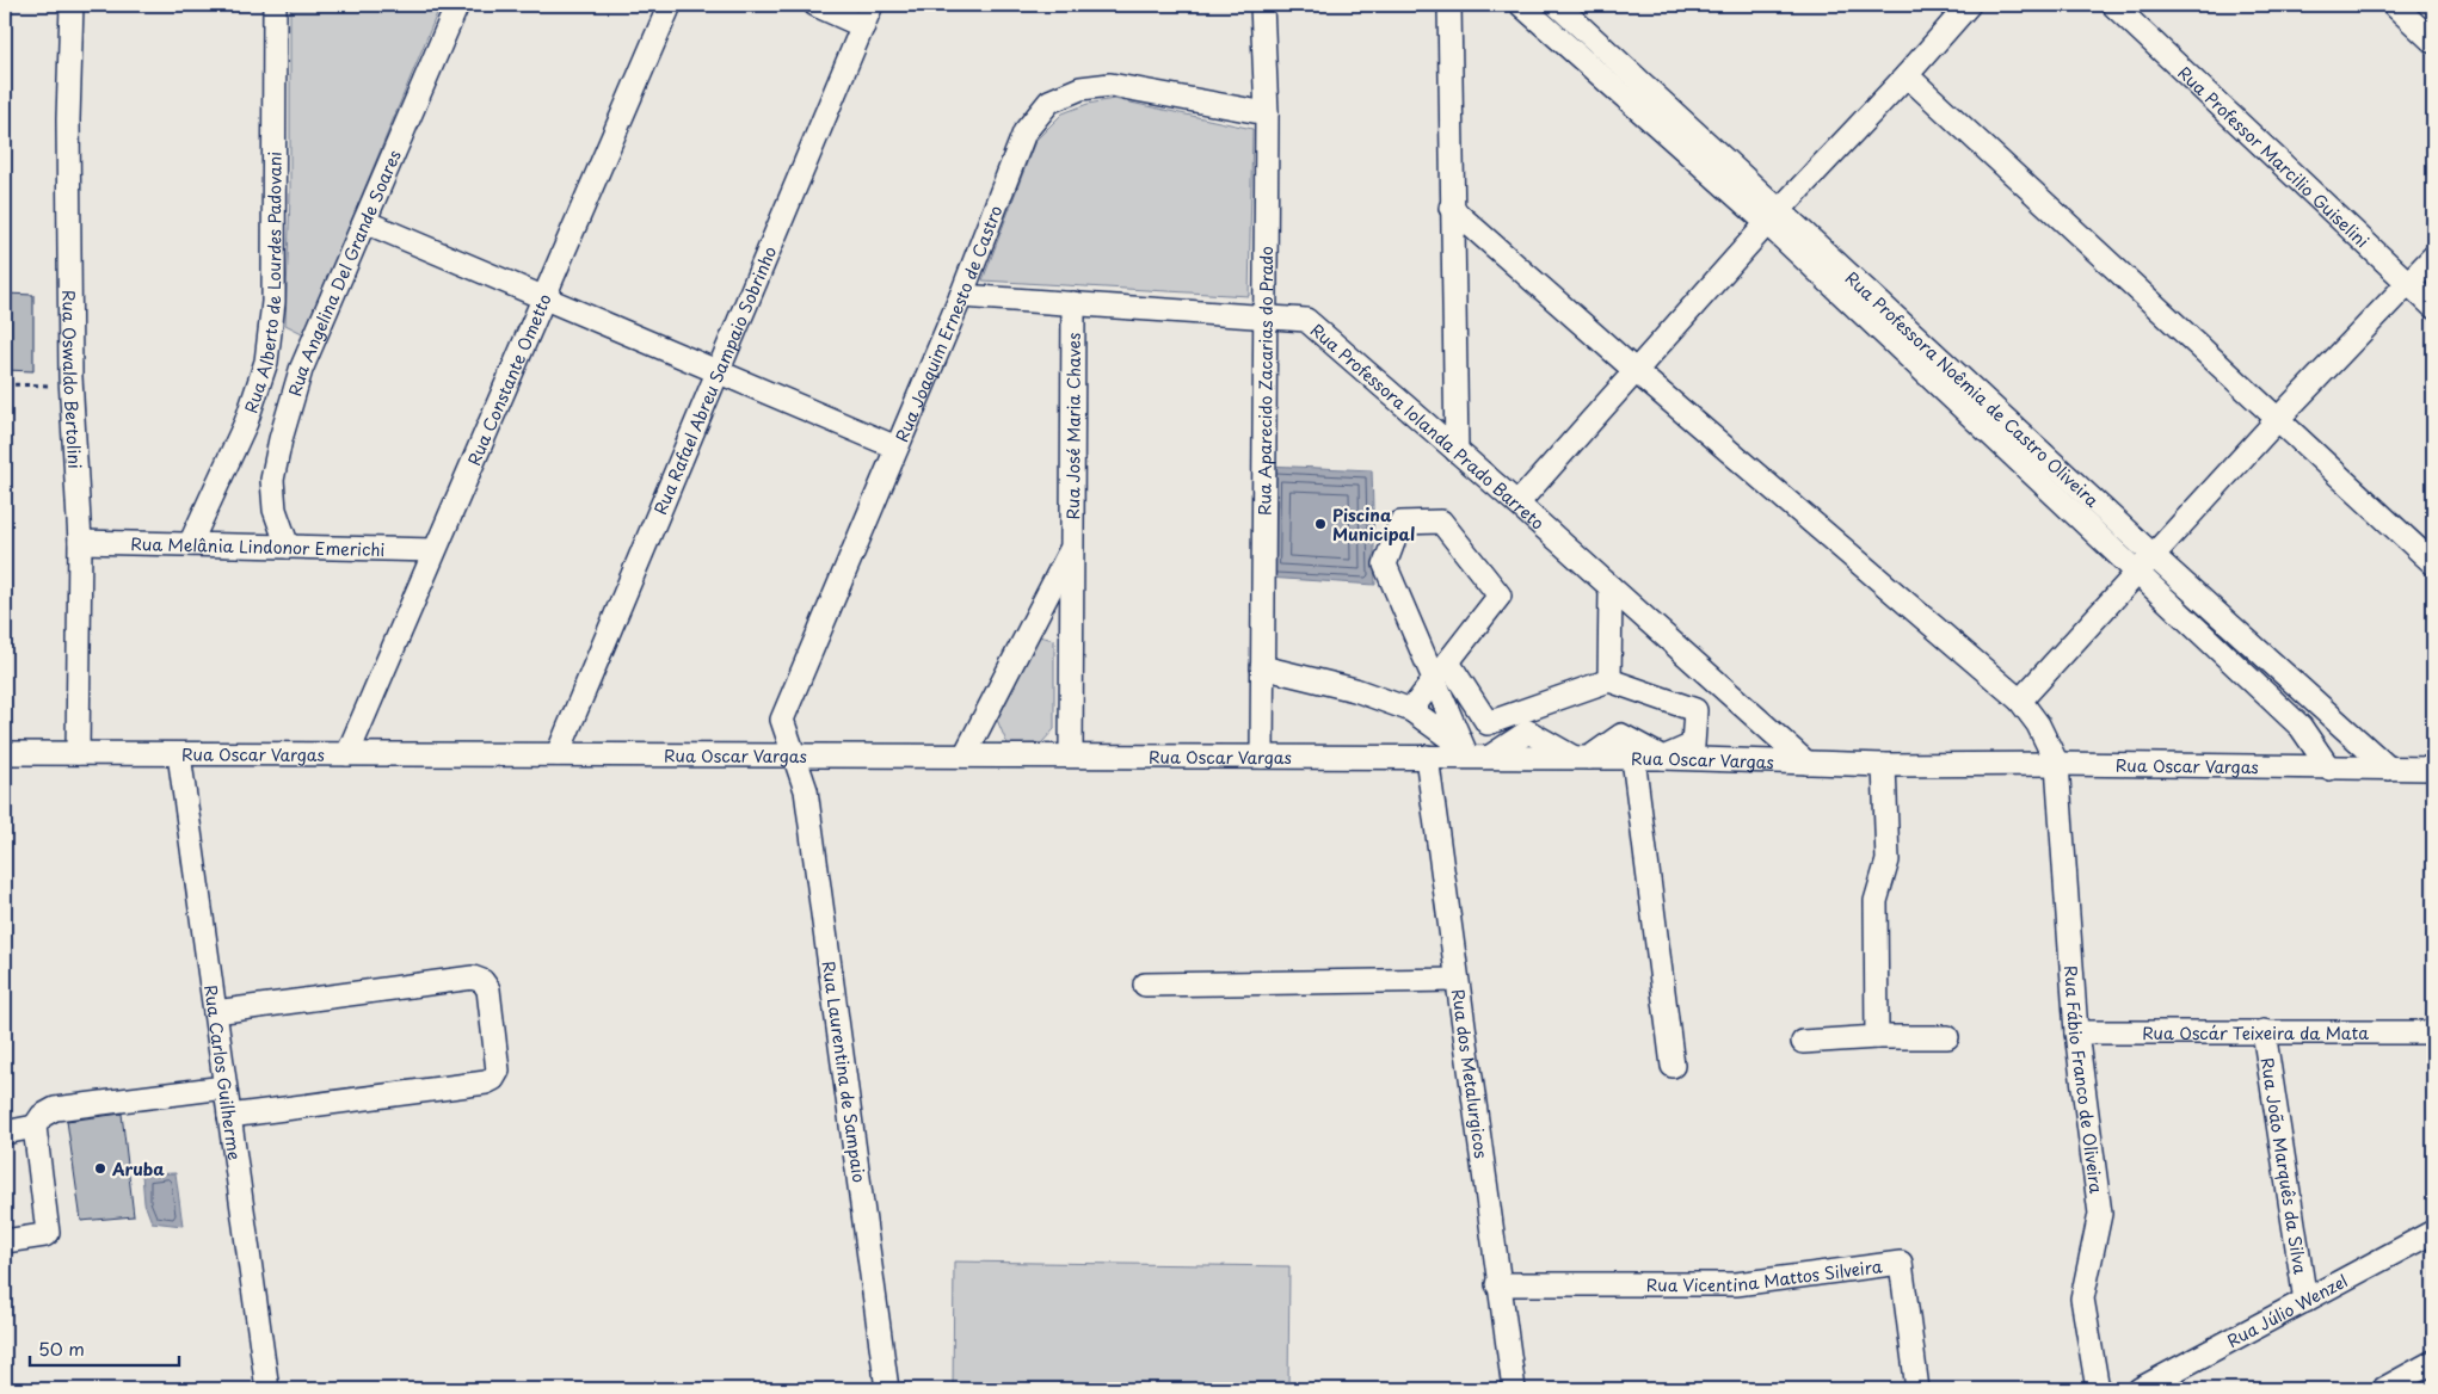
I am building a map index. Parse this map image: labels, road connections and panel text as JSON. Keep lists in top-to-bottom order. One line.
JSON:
{"streets":{"street":["Rua Professor Marcilio Guiselini","Rua Angelina Del Grande Soares","Rua Alberto de Lourdes Padovani","Rua Joaquim Ernesto de Castro","Rua Oswaldo Bertolini","Rua Constante Ometto","Rua Rafael Abreu Sampaio Sobrinho","Rua Aparecido Zacarias do Prado","Rua Professora Noêmia de Castro Oliveira","Rua José Maria Chaves","Rua Professora Iolanda Prado Barreto","Rua Melânia Lindonor Emerichi","Rua Oscar Vargas","Rua Oscár Teixeira da Mata","Rua Carlos Guilherme","Rua Laurentina de Sampaio","Rua dos Metalurgicos","Rua Fábio Franco de Oliveira","Rua João Marquês da Silva","Rua Vicentina Mattos Silveira","Rua Júlio Wenzel"]},"crossings":[["Rua Angelina Del Grande Soares","Rua Melânia Lindonor Emerichi"],["Rua Alberto de Lourdes Padovani","Rua Melânia Lindonor Emerichi"],["Rua Joaquim Ernesto de Castro","Rua Aparecido Zacarias do Prado"],["Rua Joaquim Ernesto de Castro","Rua Professora Iolanda Prado Barreto"],["Rua Joaquim Ernesto de Castro","Rua Oscar Vargas"],["Rua Joaquim Ernesto de Castro","Rua Laurentina de Sampaio"],["Rua Oswaldo Bertolini","Rua Melânia Lindonor Emerichi"],["Rua Oswaldo Bertolini","Rua Oscar Vargas"],["Rua Constante Ometto","Rua Melânia Lindonor Emerichi"],["Rua Constante Ometto","Rua Oscar Vargas"],["Rua Rafael Abreu Sampaio Sobrinho","Rua Oscar Vargas"],["Rua Aparecido Zacarias do Prado","Rua Professora Iolanda Prado Barreto"],["Rua Aparecido Zacarias do Prado","Rua Oscar Vargas"],["Rua Professora Noêmia de Castro Oliveira","Rua Oscar Vargas"],["Rua José Maria Chaves","Rua Professora Iolanda Prado Barreto"],["Rua José Maria Chaves","Rua Oscar Vargas"],["Rua Professora Iolanda Prado Barreto","Rua Oscar Vargas"],["Rua Oscar Vargas","Rua Carlos Guilherme"],["Rua Oscar Vargas","Rua Laurentina de Sampaio"],["Rua Oscar Vargas","Rua dos Metalurgicos"],["Rua Oscar Vargas","Rua Fábio Franco de Oliveira"],["Rua Oscár Teixeira da Mata","Rua Fábio Franco de Oliveira"],["Rua Oscár Teixeira da Mata","Rua João Marquês da Silva"],["Rua dos Metalurgicos","Rua Vicentina Mattos Silveira"],["Rua João Marquês da Silva","Rua Júlio Wenzel"]],"places":["Piscina Municipal","Aruba"],"scale_bar":"50 m"}
